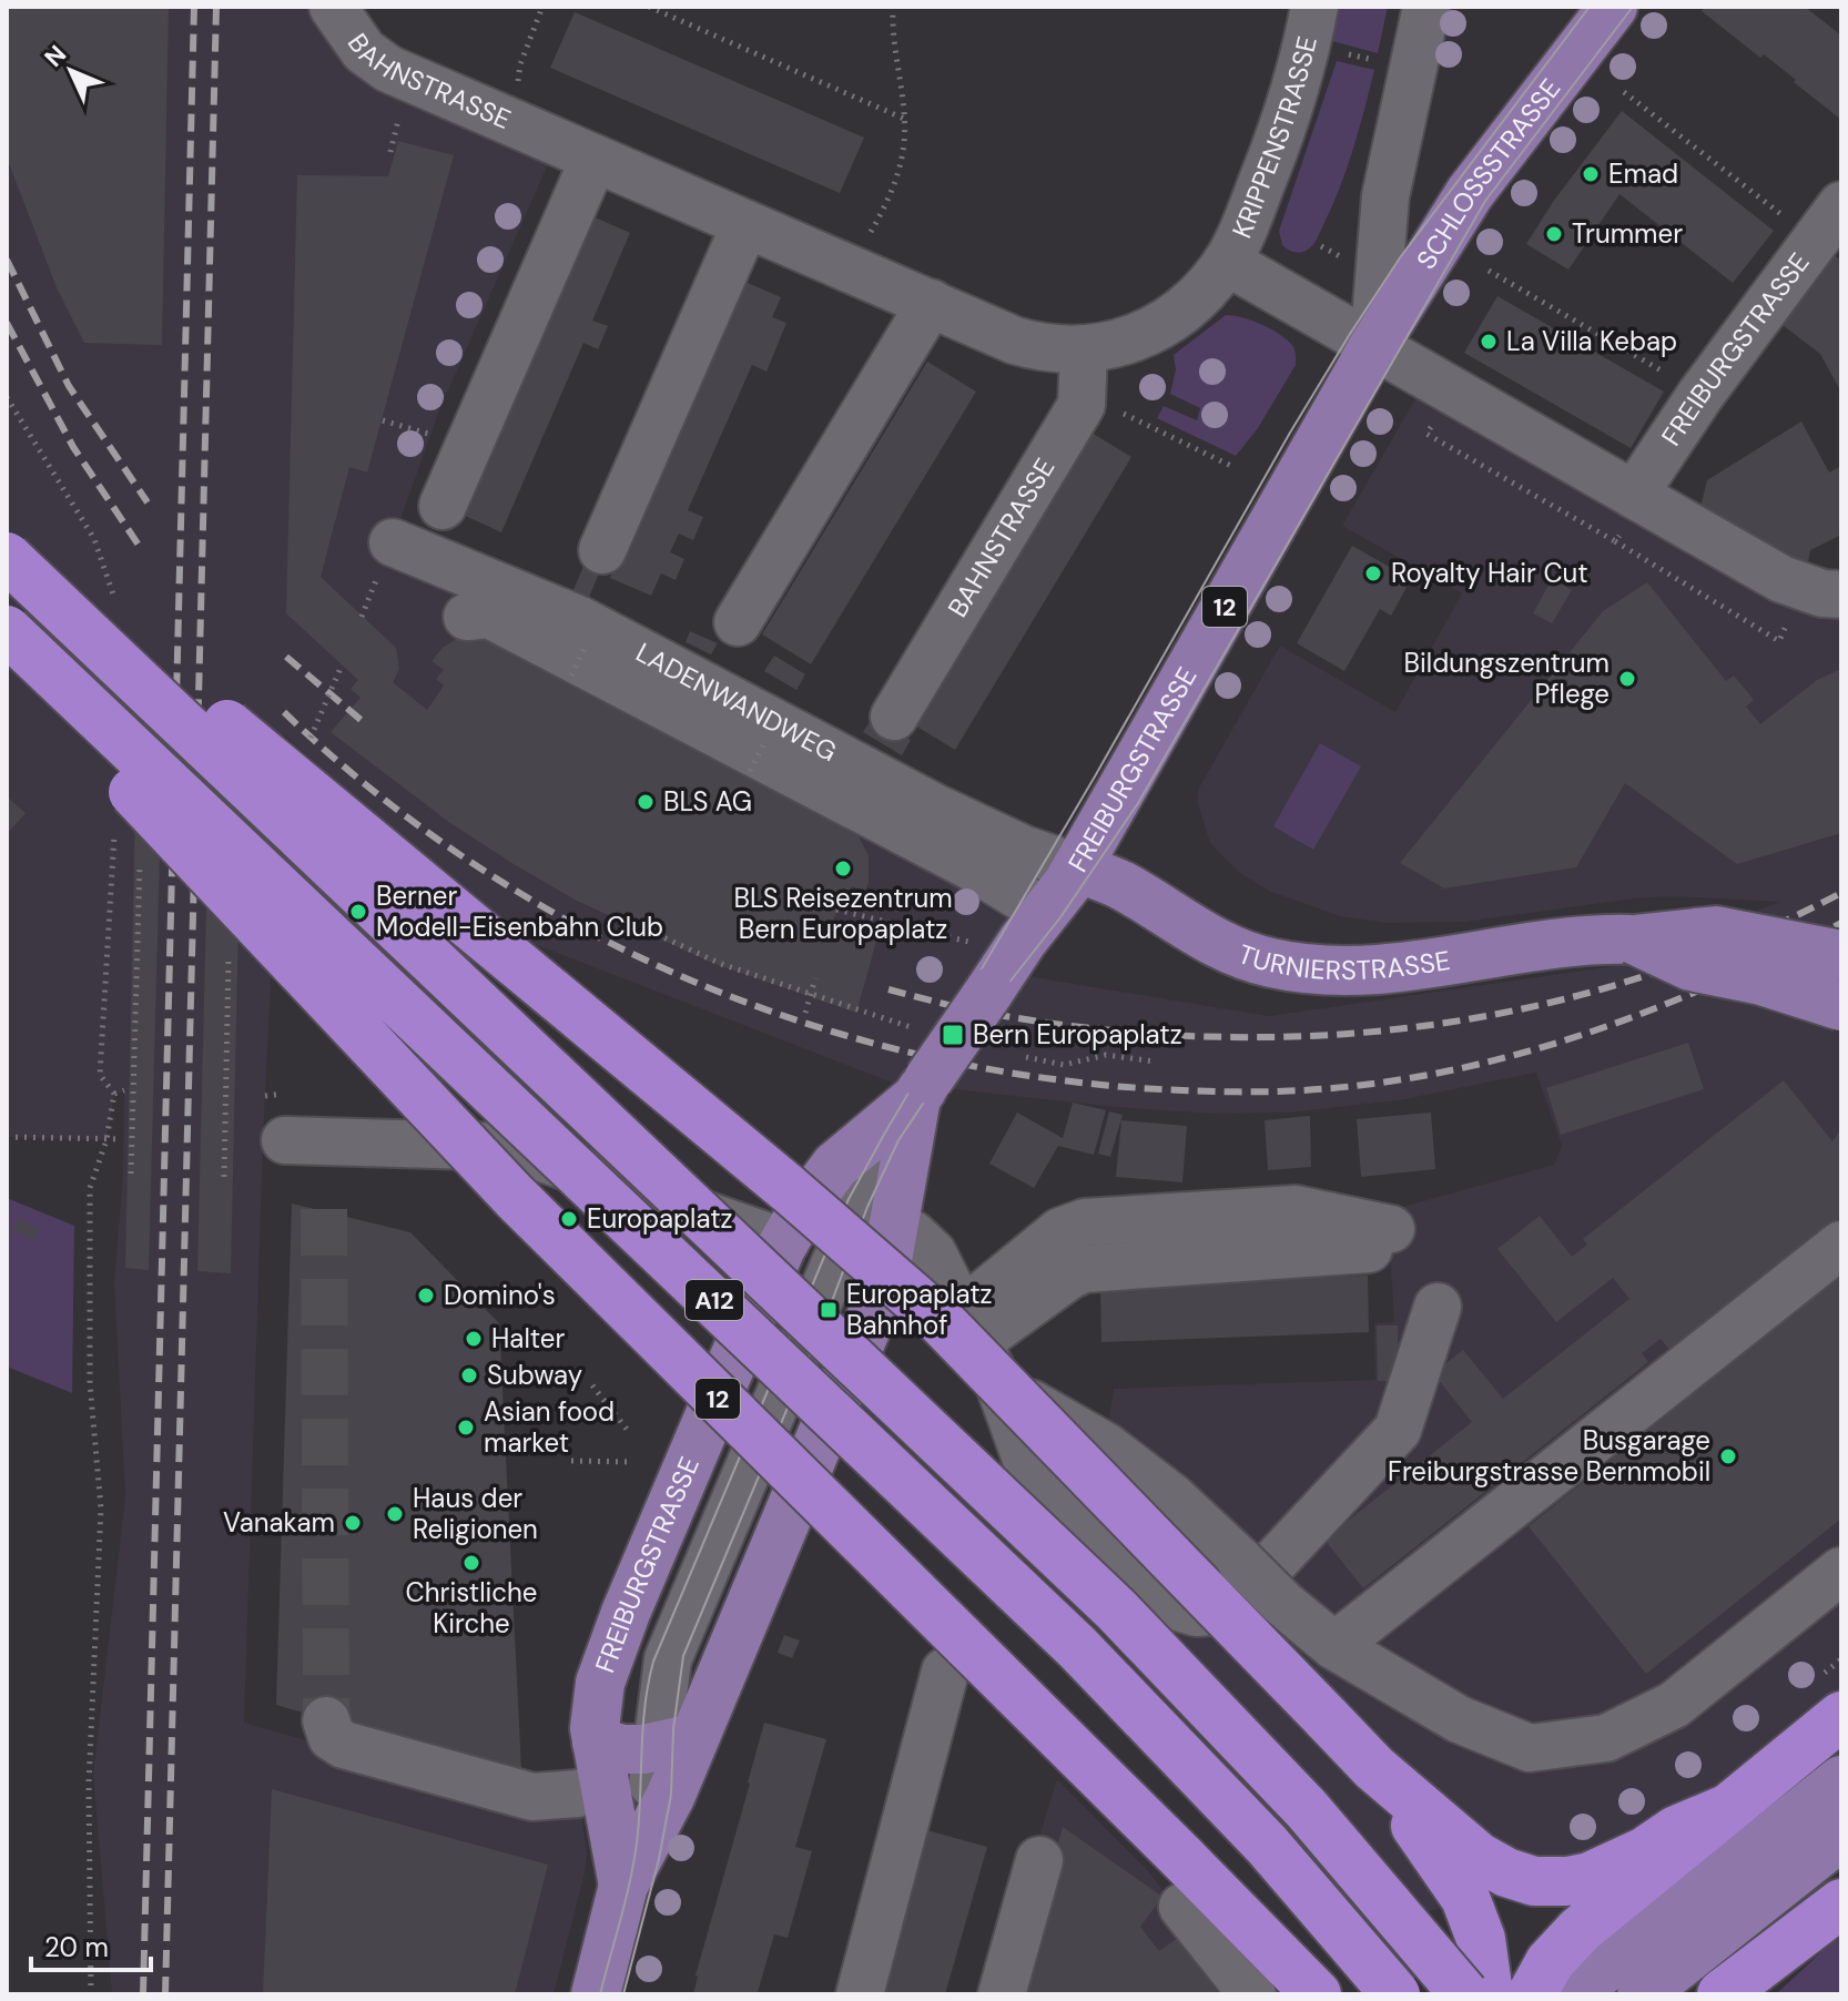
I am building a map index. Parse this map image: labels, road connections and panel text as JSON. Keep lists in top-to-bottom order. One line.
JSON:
{"streets":{"highway":["A12"],"main road":["SCHLOSSSTRASSE","FREIBURGSTRASSE","12","TURNIERSTRASSE"],"street":["BAHNSTRASSE","KRIPPENSTRASSE","LADENWANDWEG"]},"crossings":[["BAHNSTRASSE","KRIPPENSTRASSE"],["SCHLOSSSTRASSE","FREIBURGSTRASSE"],["FREIBURGSTRASSE","LADENWANDWEG"],["FREIBURGSTRASSE","TURNIERSTRASSE"],["LADENWANDWEG","TURNIERSTRASSE"]],"places":{"other":["Emad","Trummer","La Villa Kebap","Royalty Hair Cut","Bildungszentrum Pflege","BLS AG","BLS Reisezentrum Bern Europaplatz","Berner Modell-Eisenbahn Club","Europaplatz","Domino's","Halter","Subway","Asian food market","Busgarage Freiburgstrasse Bernmobil","Haus der Religionen","Vanakam","Christliche Kirche"],"transit":["Bern Europaplatz","Europaplatz Bahnhof"]},"scale_bar":"20 m","north":"top left"}
